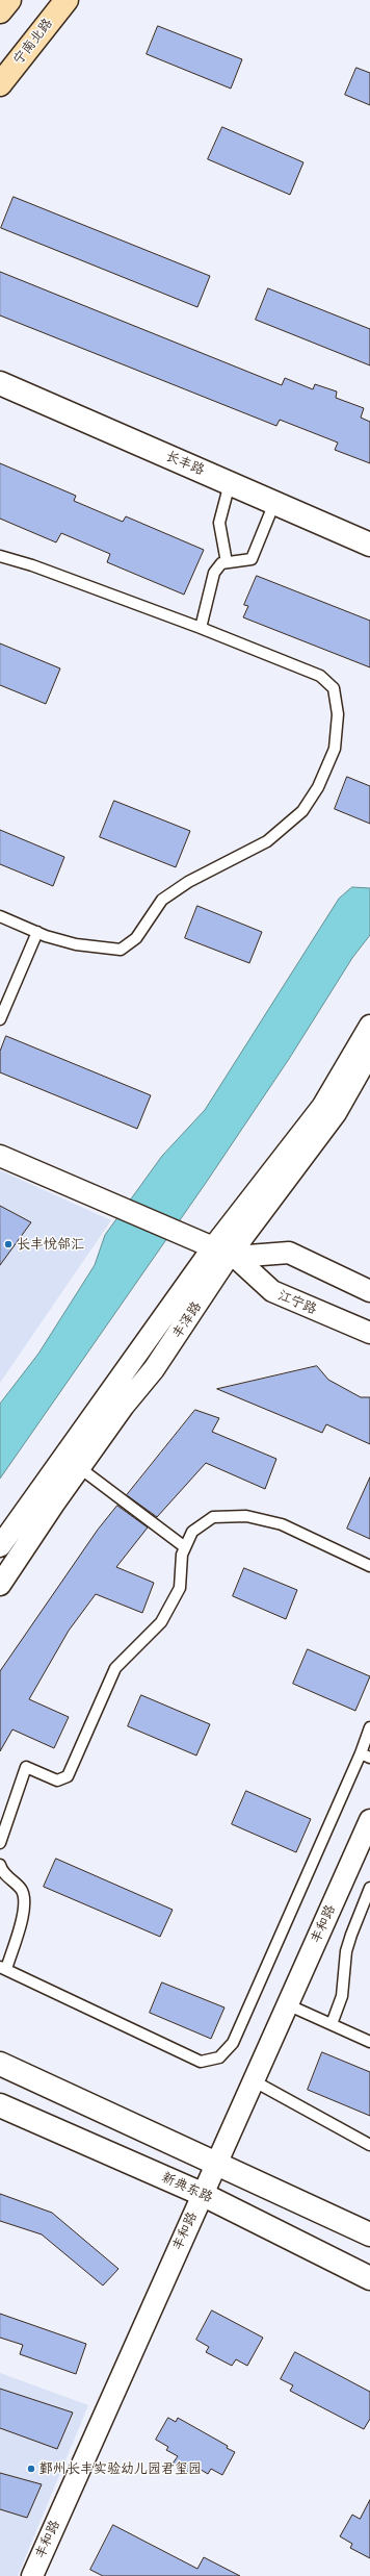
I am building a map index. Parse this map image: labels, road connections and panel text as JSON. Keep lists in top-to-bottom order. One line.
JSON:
{"streets":{"main road":["宁南北路","长丰路","新典东路"],"street":["江宁路","丰泽路","丰和路"]},"crossings":[["江宁路","丰泽路"],["丰和路","新典东路"]],"places":["长丰悦邻汇","鄞州长丰实验幼儿园君玺园"]}
